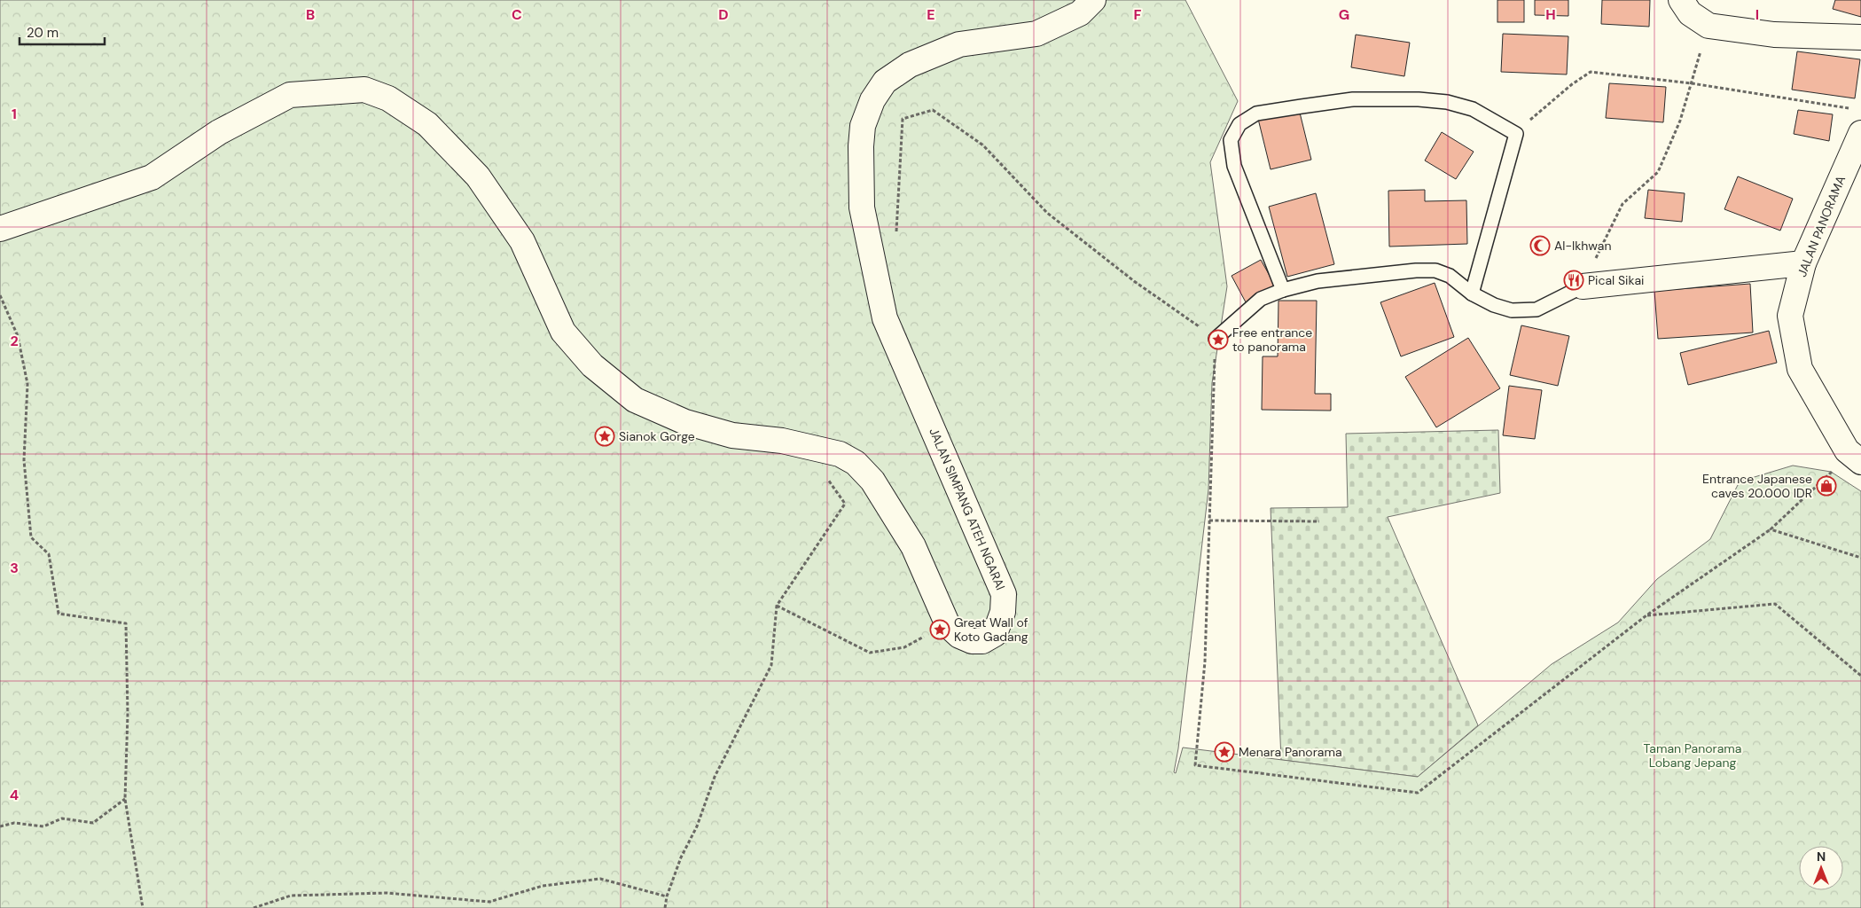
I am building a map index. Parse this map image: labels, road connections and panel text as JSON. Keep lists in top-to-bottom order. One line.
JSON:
{"streets":{"main road":["JALAN PANORAMA","JALAN SIMPANG ATEH NGARAI"]},"parks":["Taman Panorama Lobang Jepang"],"places":{"mosque":["Al-Ikhwan"],"restaurant":["Pical Sikai"],"place":["Free entrance to panorama","Sianok Gorge","Great Wall of Koto Gadang","Menara Panorama"],"shop":["Entrance Japanese caves 20.000 IDR"]},"scale_bar":"20 m","north":"top","grid":{"columns":["B","C","D","E","F","G","H","I"],"rows":["1","2","3","4"]}}
